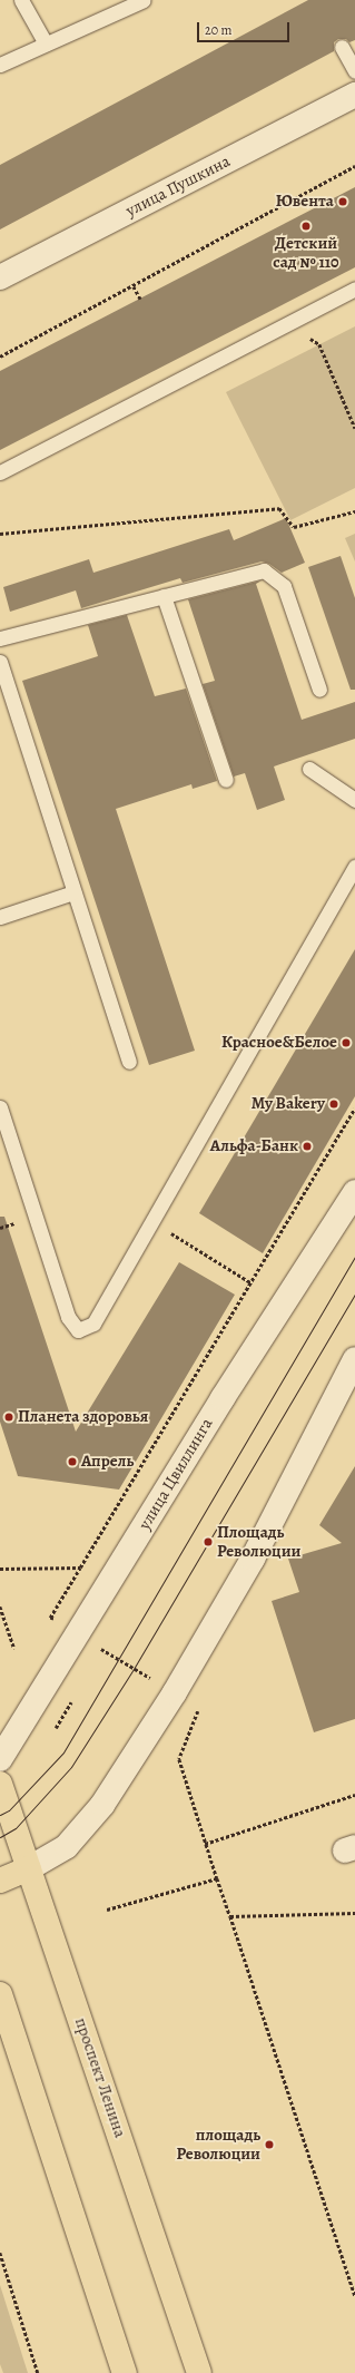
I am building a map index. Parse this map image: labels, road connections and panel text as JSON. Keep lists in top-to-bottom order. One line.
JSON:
{"streets":{"main road":["улица Пушкина","улица Цвиллинга","проспект Ленина"]},"places":["Ювента","Детский сад № 110","Красное&Белое","My Bakery","Альфа-Банк","Планета здоровья","Апрель","Площадь Революции","площадь Революции"],"scale_bar":"20 m"}
